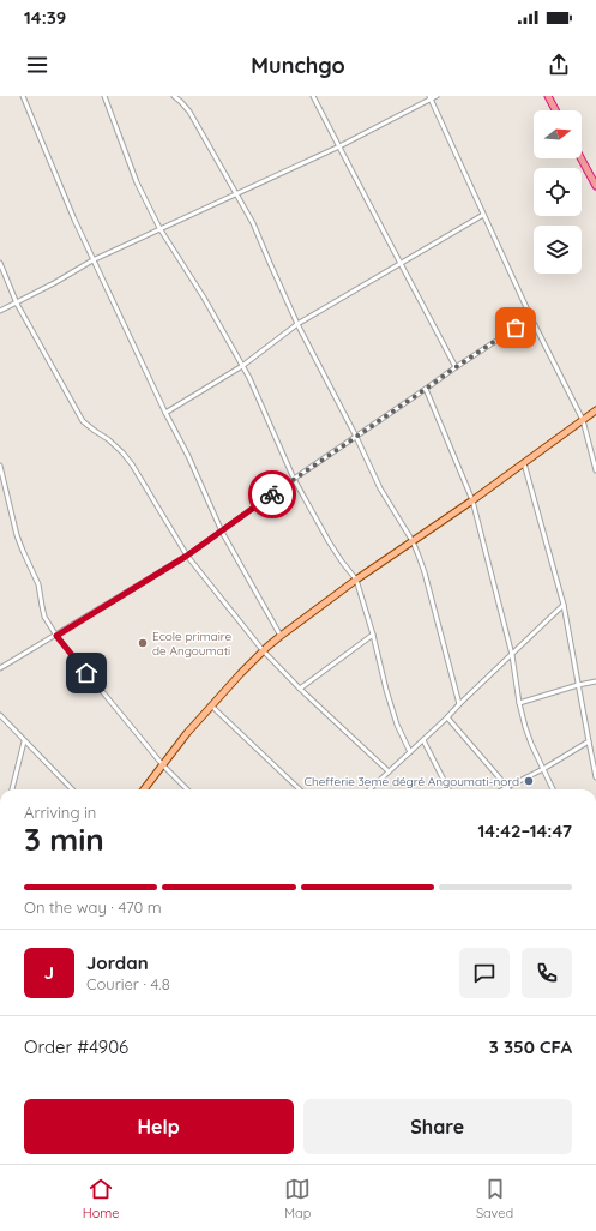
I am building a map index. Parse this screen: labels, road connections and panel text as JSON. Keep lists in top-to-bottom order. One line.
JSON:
{"places":["Ecole primaire de Angoumati","Chefferie 3eme dégré Angoumati-nord"],"north":"right","page":{"status":"14:39","header":"Munchgo","heading":["3 min","Arriving in","14:42–14:47"],"panel":["Jordan","Courier · 4.8","Order #4906","3 350 CFA"],"bar":"On the way · 470 m","round":"J","buttons":["Help","Share"],"tabs":["Home","Map","Saved"]}}
